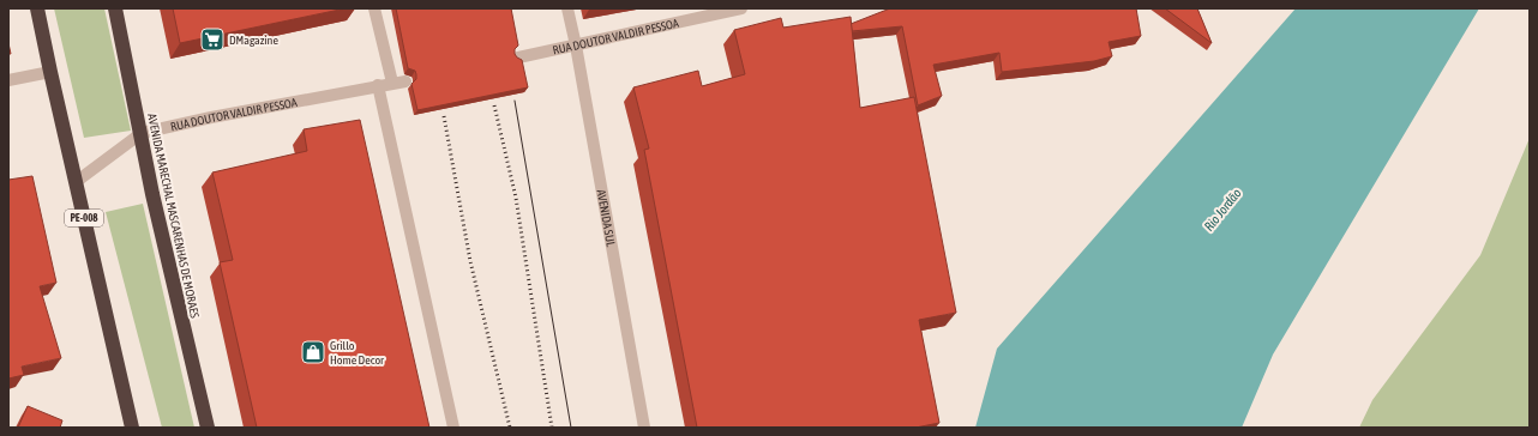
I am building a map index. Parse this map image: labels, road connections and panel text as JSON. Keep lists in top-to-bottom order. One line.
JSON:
{"streets":{"highway":["AVENIDA MARECHAL MASCARENHAS DE MORAES","PE-008"],"street":["RUA DOUTOR VALDIR PESSOA","AVENIDA SUL"]},"crossings":[["RUA DOUTOR VALDIR PESSOA","AVENIDA MARECHAL MASCARENHAS DE MORAES"],["RUA DOUTOR VALDIR PESSOA","PE-008"],["RUA DOUTOR VALDIR PESSOA","AVENIDA SUL"]],"water":["Rio Jordão"],"places":{"supermarket":["DMagazine"],"shop":["Grillo Home Decor"]}}
